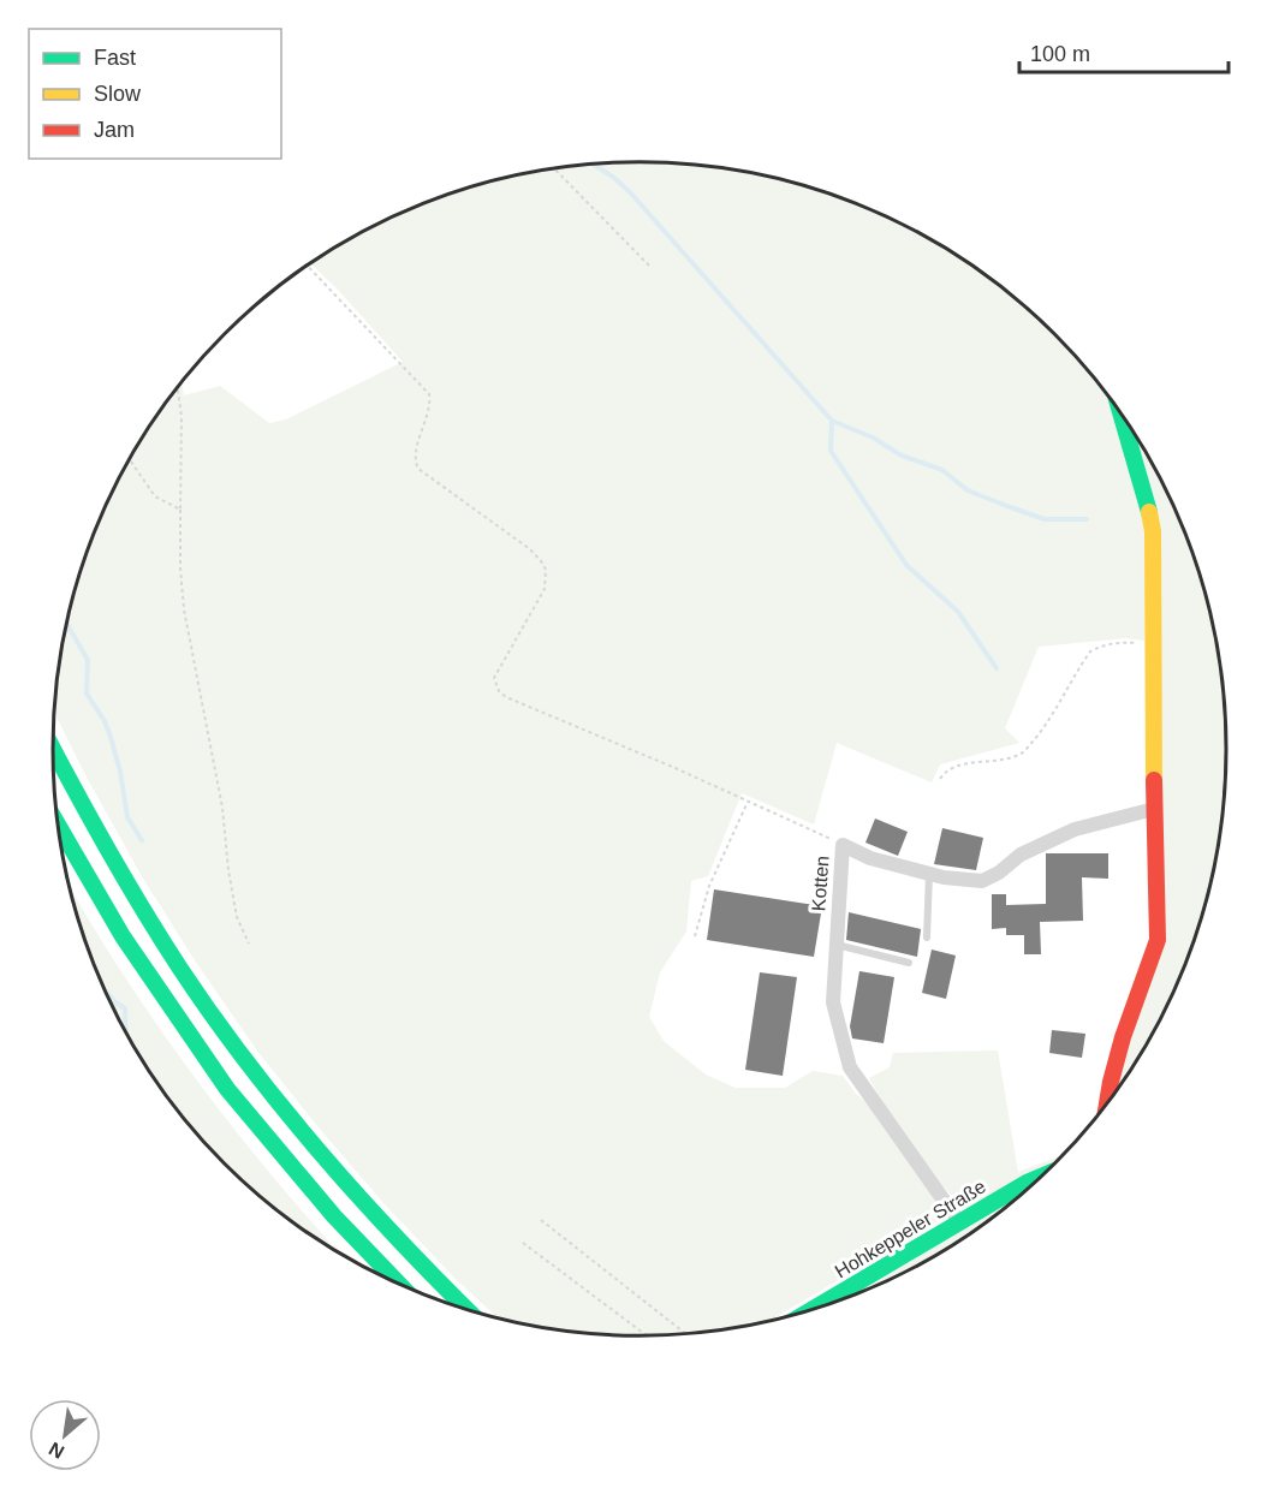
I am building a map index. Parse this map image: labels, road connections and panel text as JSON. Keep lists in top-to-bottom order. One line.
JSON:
{"streets":{"main road":["Hohkeppeler Straße"],"street":["Kotten"]},"crossings":[["Kotten","Hohkeppeler Straße"]],"legend":["Fast","Slow","Jam"],"scale_bar":"100 m","north":"bottom left"}
